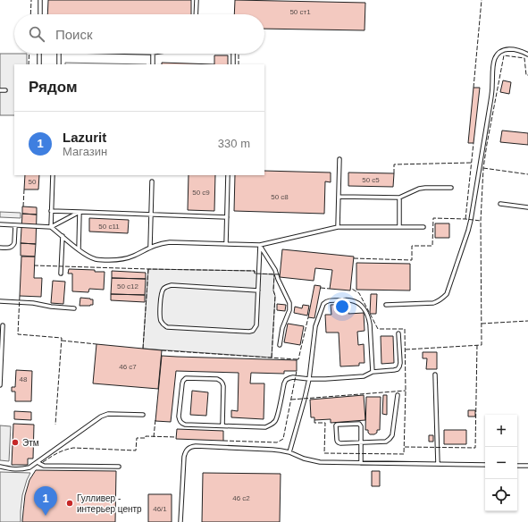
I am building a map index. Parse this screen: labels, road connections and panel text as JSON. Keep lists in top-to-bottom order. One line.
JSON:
{"places":["Этм","Гулливер - интерьер центр"],"house_numbers":["50 ст1","50 с5","50","50 с9","50 с8","50 с11","50 с12","46 с7","48","46 с2","46/1"],"page":{"search":"Поиск","heading":"Рядом","list":[{"mark":"1","name":"Lazurit","note":"Магазин","value":"330 m"}],"map_buttons":["+","−"],"pins":"1"}}
